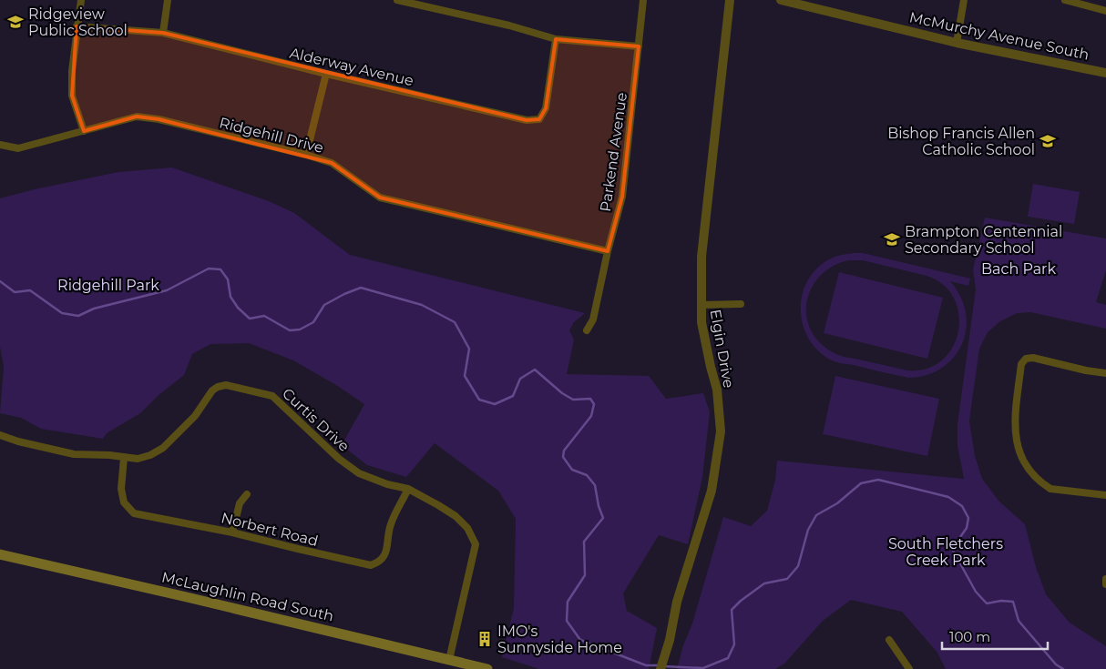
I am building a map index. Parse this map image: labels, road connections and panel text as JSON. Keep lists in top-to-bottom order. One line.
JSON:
{"streets":{"main road":["McLaughlin Road South"],"street":["McMurchy Avenue South","Alderway Avenue","Ridgehill Drive","Parkend Avenue","Elgin Drive","Curtis Drive","Norbert Road"]},"crossings":[["Ridgehill Drive","Parkend Avenue"],["Curtis Drive","Norbert Road"],["Curtis Drive","McLaughlin Road South"]],"parks":["Bach Park","Ridgehill Park","South Fletchers Creek Park"],"places":{"school or university":["Ridgeview Public School","Bishop Francis Allen Catholic School","Brampton Centennial Secondary School"],"building":["IMO's Sunnyside Home"]},"scale_bar":"100 m"}
